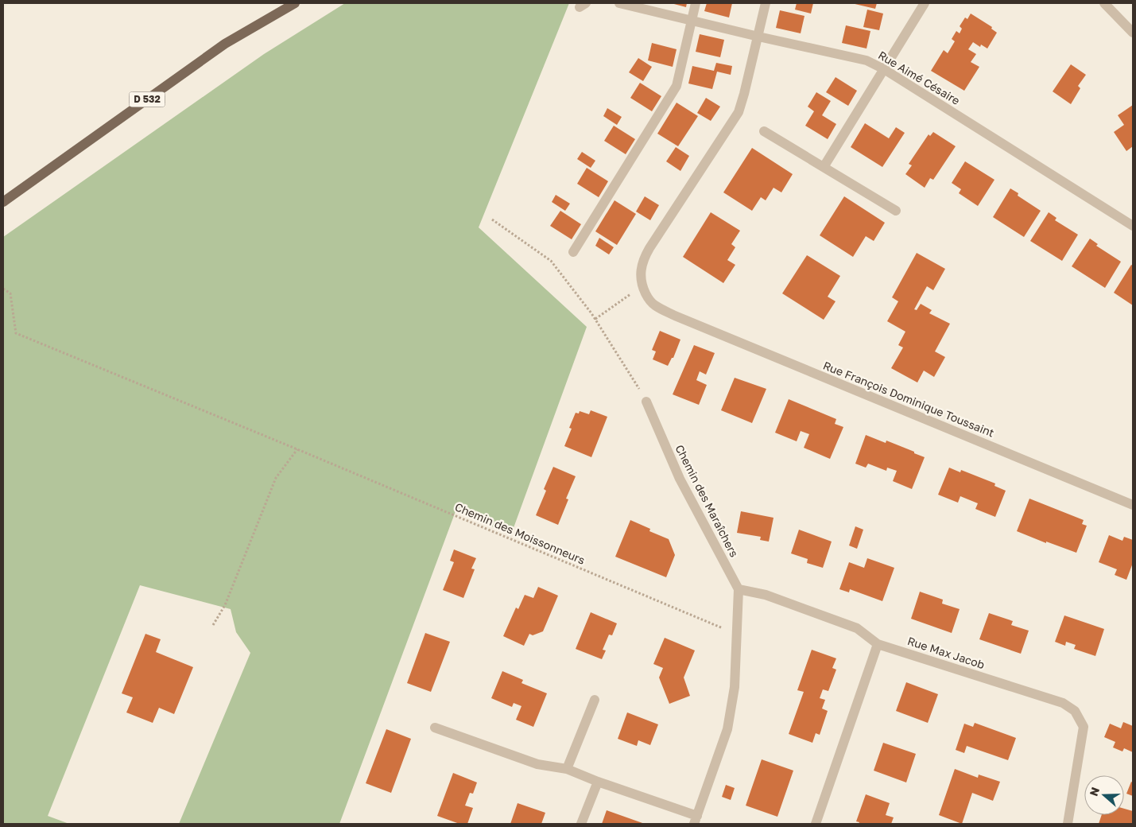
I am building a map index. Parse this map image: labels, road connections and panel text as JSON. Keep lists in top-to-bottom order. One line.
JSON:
{"streets":{"main road":["D 532"],"street":["Rue Aimé Césaire","Rue François Dominique Toussaint","Chemin des Maraîchers","Rue Max Jacob"],"path":["Chemin des Moissonneurs"]},"crossings":[["Chemin des Maraîchers","Rue Max Jacob"]],"north":"left"}
